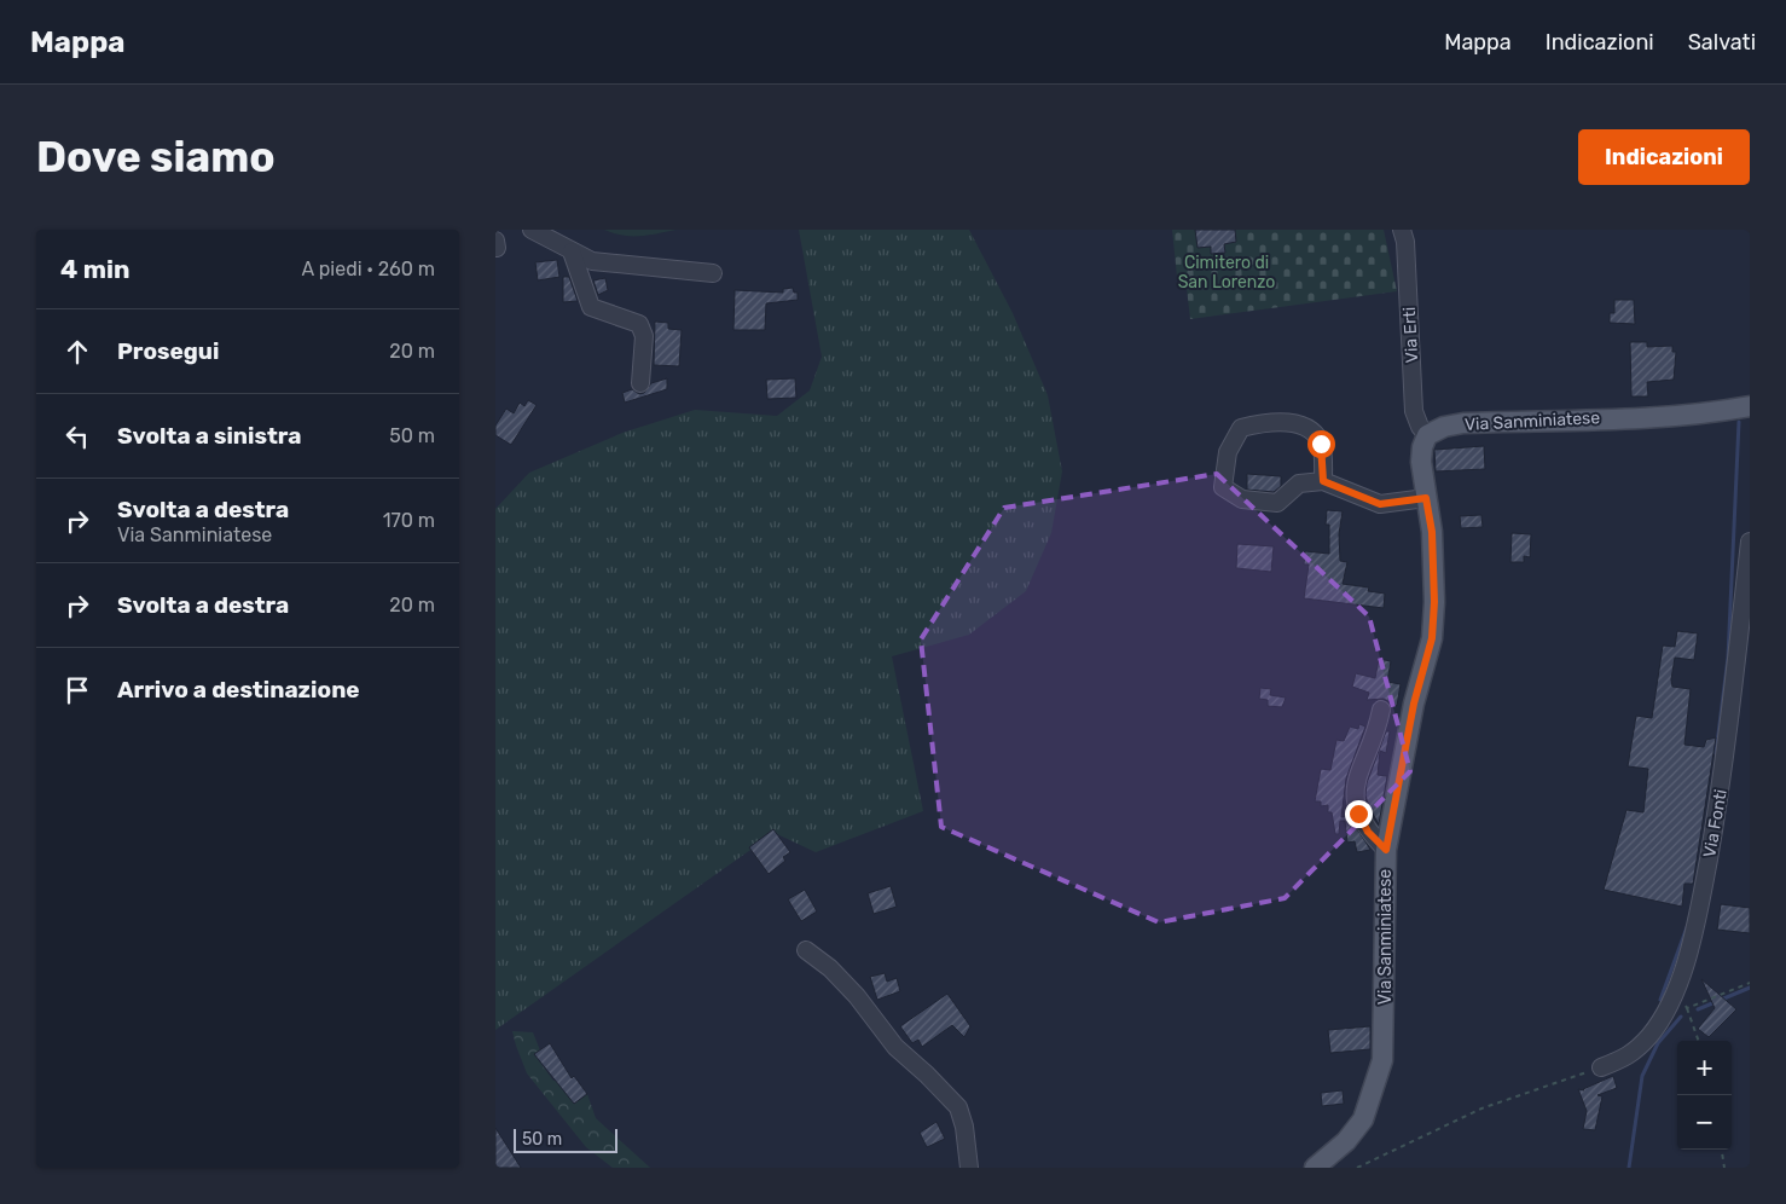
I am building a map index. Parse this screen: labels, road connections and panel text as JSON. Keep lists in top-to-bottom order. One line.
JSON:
{"streets":{"main road":["Via Sanminiatese"],"street":["Via Erti","Via Fonti"]},"crossings":[["Via Erti","Via Sanminiatese"]],"parks":["Cimitero di San Lorenzo"],"scale_bar":"50 m","page":{"header":"Mappa","nav":["Mappa","Indicazioni","Salvati"],"buttons":"Indicazioni","title":"Dove siamo","heading":["4 min","A piedi · 260 m"],"list":[["Prosegui","20 m"],["Svolta a sinistra","50 m"],["Svolta a destra","Via Sanminiatese","170 m"],["Svolta a destra","20 m"],"Arrivo a destinazione"],"map_buttons":["+","−"],"scale":"50 m"}}
